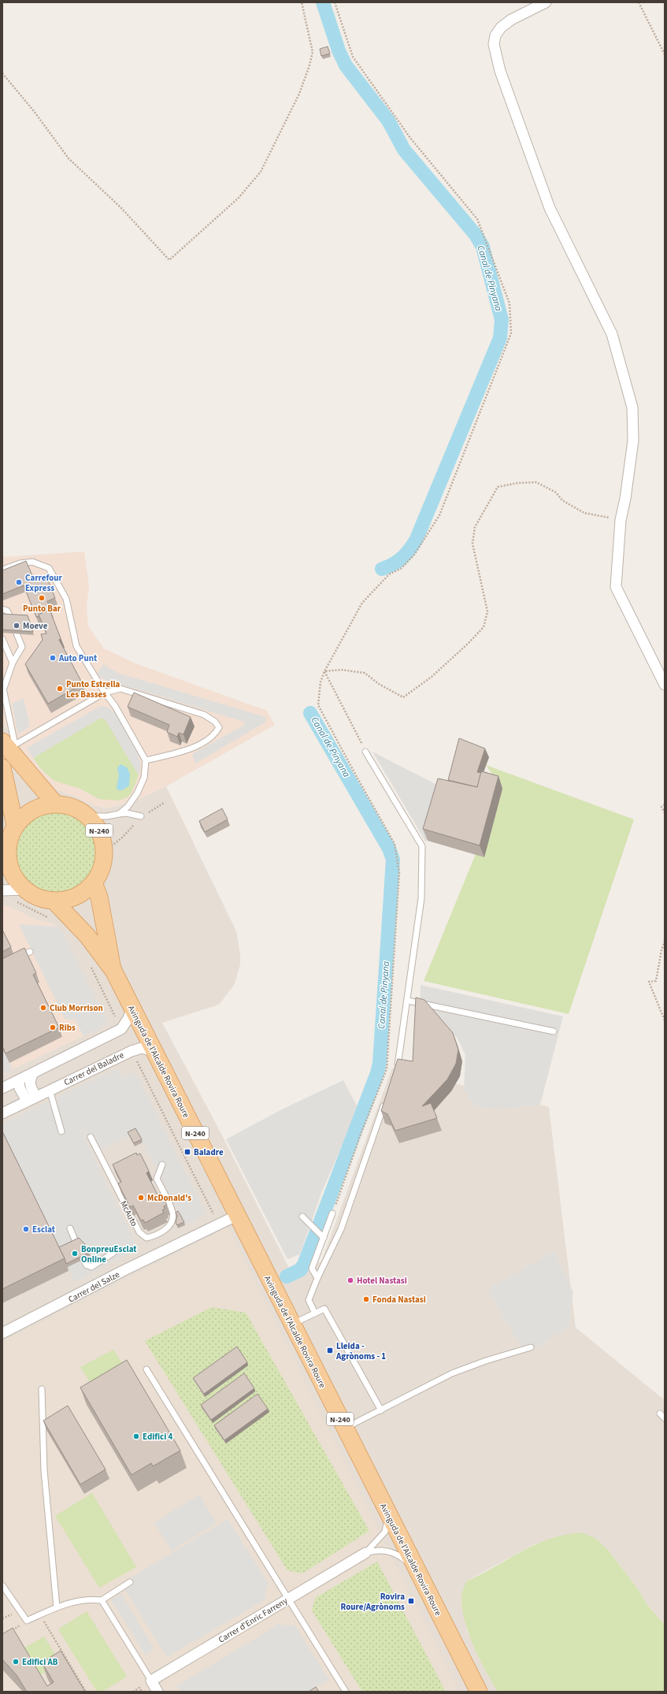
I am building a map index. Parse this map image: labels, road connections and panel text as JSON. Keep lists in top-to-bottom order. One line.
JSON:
{"streets":{"main road":["N-240","Avinguda de l'Alcalde Rovira Roure"],"street":["Carrer del Baladre","Carrer del Salze","Carrer d'Enric Farreny"],"lane":["McAuto"]},"crossings":[["N-240","Avinguda de l'Alcalde Rovira Roure"],["Avinguda de l'Alcalde Rovira Roure","Carrer del Baladre"],["Avinguda de l'Alcalde Rovira Roure","Carrer del Salze"]],"water":["Canal de Pinyana"],"places":{"other":["Carrefour Express","Punto Bar","Moeve","Auto Punt","Punto Estrella Les Basses","Club Morrison","Ribs","McDonald's","Esclat","BonpreuEsclat Online","Hotel Nastasi","Fonda Nastasi","Edifici 4","Edifici AB"],"transit":["Baladre","Lleida - Agrònoms - 1","Rovira Roure/Agrònoms"]}}
